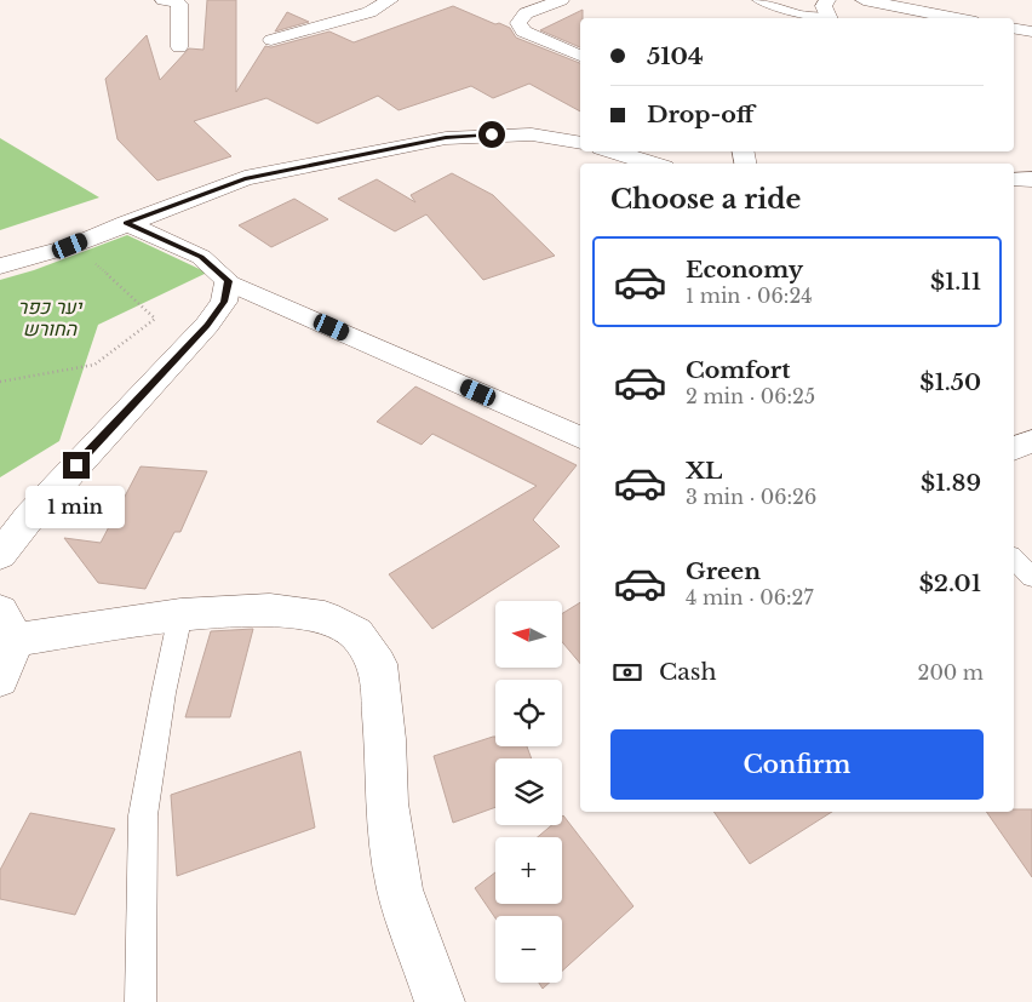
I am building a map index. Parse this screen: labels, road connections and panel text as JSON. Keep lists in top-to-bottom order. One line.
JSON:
{"parks":["יער כפר החורש"],"north":"left","page":{"banner":["5104","Drop-off"],"heading":"Choose a ride","list":[{"name":"Economy","note":"1 min · 06:24","value":"$1.11"},{"name":"Comfort","note":"2 min · 06:25","value":"$1.50"},{"name":"XL","note":"3 min · 06:26","value":"$1.89"},{"name":"Green","note":"4 min · 06:27","value":"$2.01"}],"bubble":"1 min","map_buttons":["+","−"],"pay":["Cash","200 m"],"buttons":"Confirm"}}
